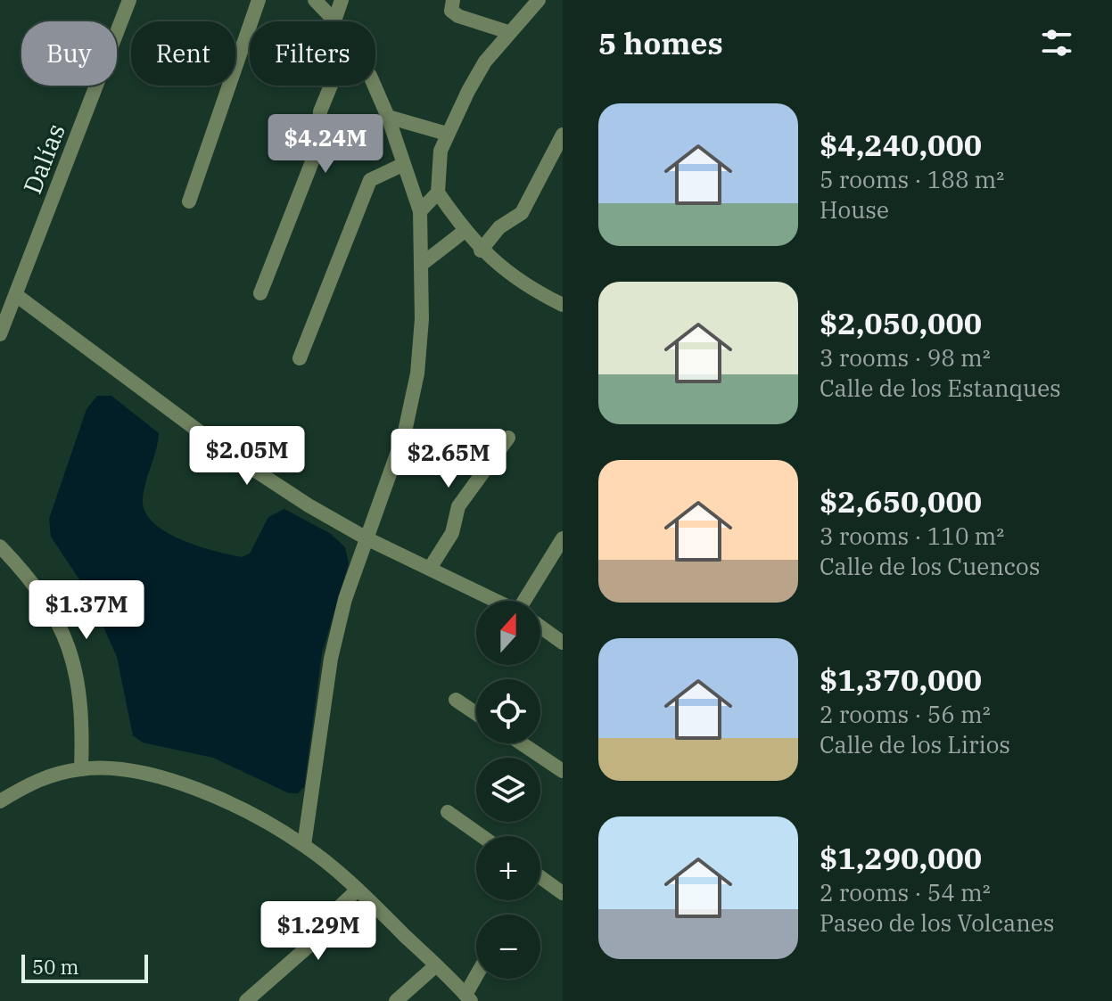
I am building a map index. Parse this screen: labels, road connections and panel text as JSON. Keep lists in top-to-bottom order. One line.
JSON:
{"streets":{"street":["Dalías"]},"scale_bar":"50 m","north":"top","page":{"heading":"5 homes","chip":["Buy","Rent","Filters"],"list":[{"name":"$4,240,000","note":"5 rooms · 188 m² · House"},{"name":"$2,050,000","note":"3 rooms · 98 m² · Calle de los Estanques"},{"name":"$2,650,000","note":"3 rooms · 110 m² · Calle de los Cuencos"},{"name":"$1,370,000","note":"2 rooms · 56 m² · Calle de los Lirios"},{"name":"$1,290,000","note":"2 rooms · 54 m² · Paseo de los Volcanes"}],"price":["$4.24M","$2.05M","$2.65M","$1.37M","$1.29M"],"map_buttons":["+","−"],"scale":"50 m"}}
